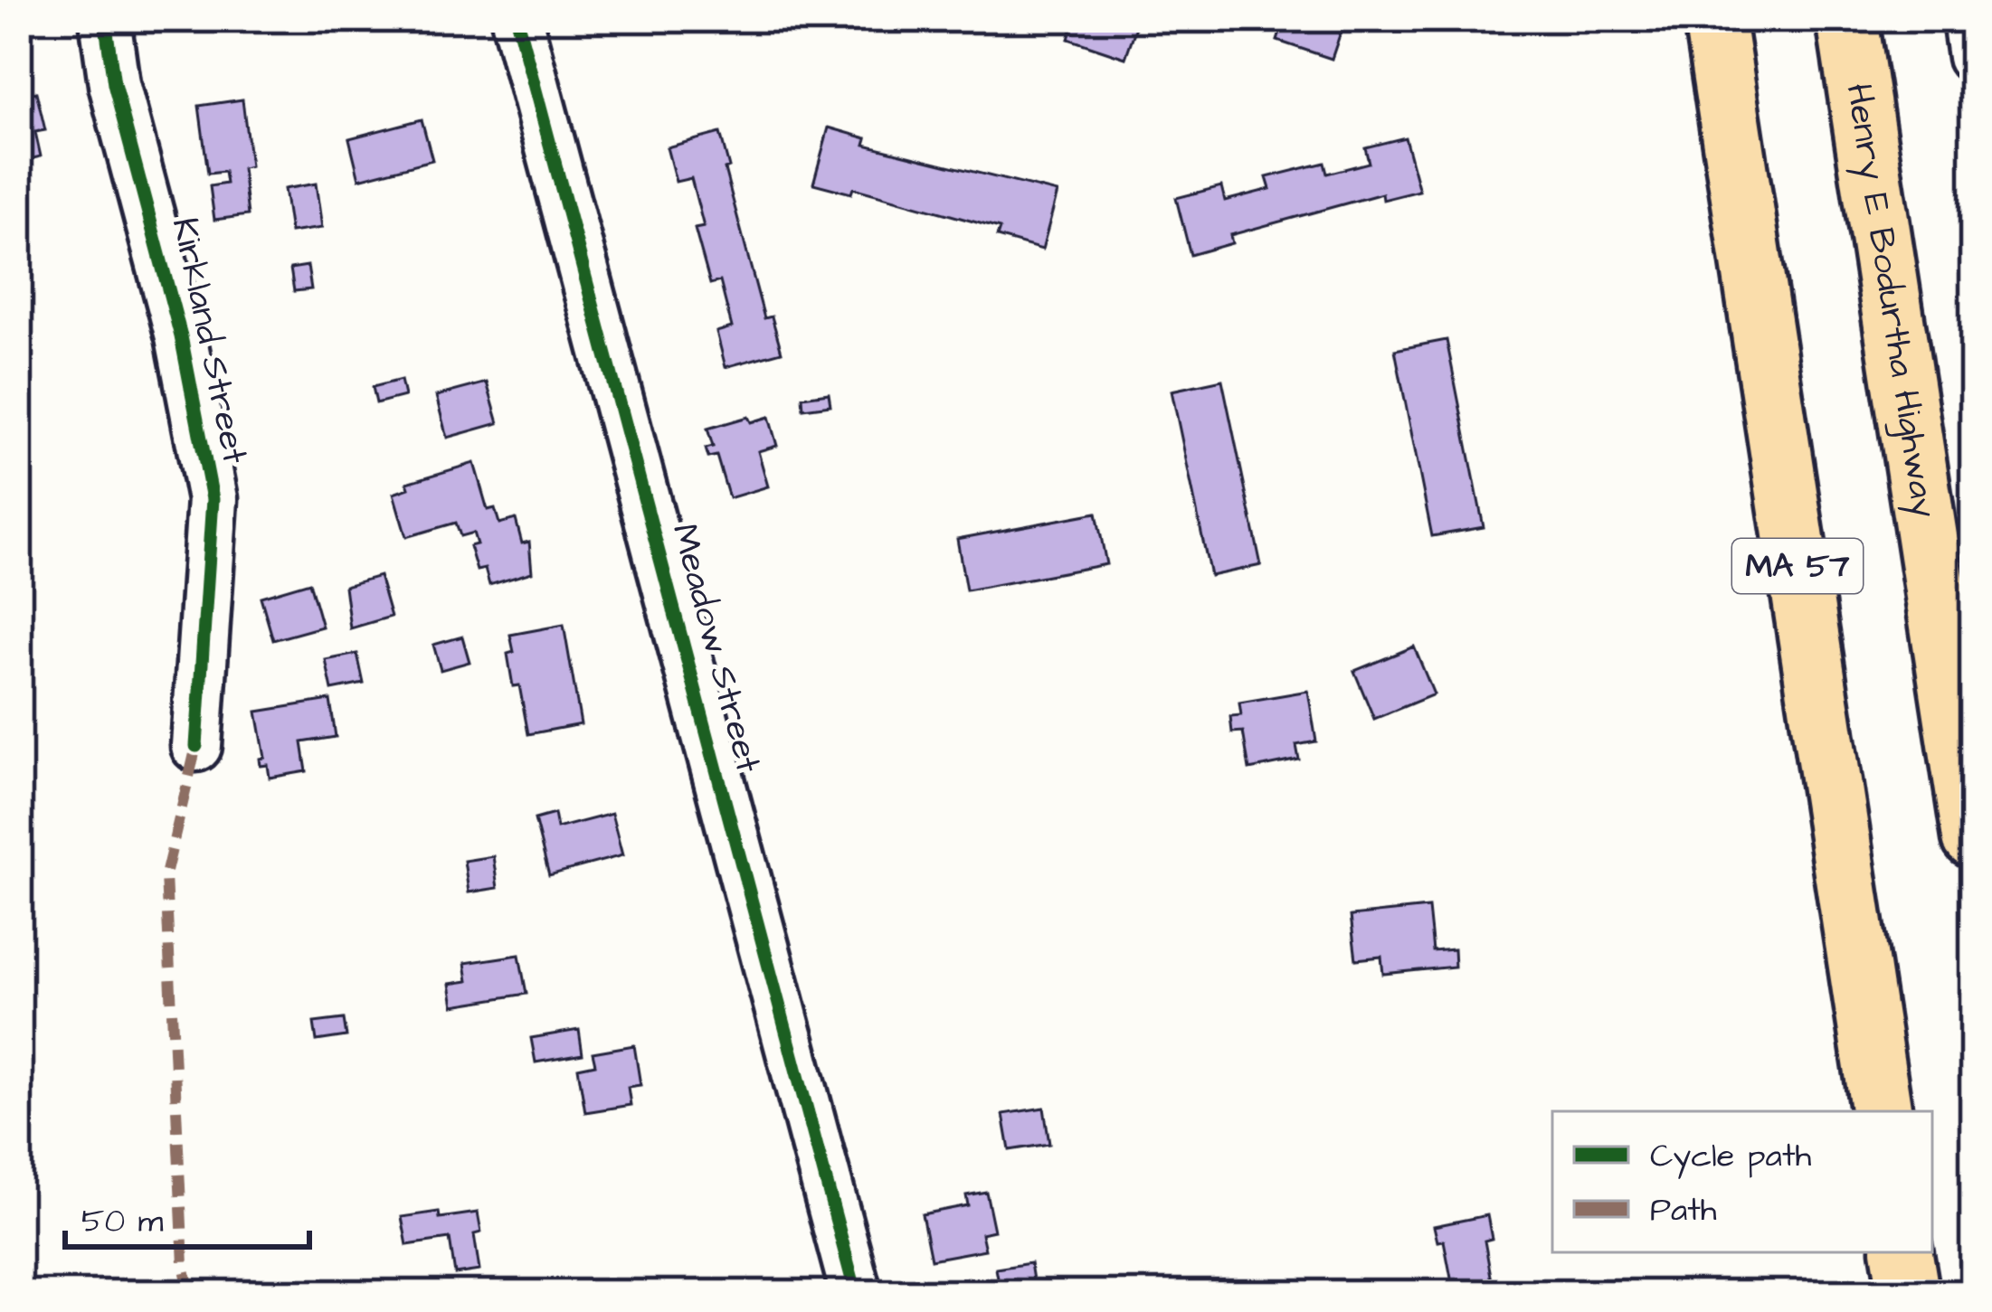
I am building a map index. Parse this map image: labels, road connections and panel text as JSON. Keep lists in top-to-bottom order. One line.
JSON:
{"streets":{"highway":["Henry E Bodurtha Highway","MA 57"],"street":["Kirkland Street","Meadow Street"]},"legend":["Cycle path","Path"],"scale_bar":"50 m"}
